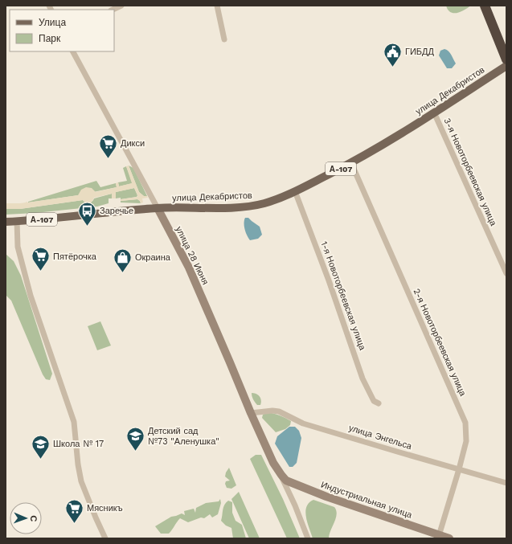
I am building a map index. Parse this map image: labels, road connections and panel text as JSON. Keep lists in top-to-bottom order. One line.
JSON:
{"streets":{"main road":["улица Декабристов","А-107"],"street":["3-я Новоторбеевская улица","улица 28 Июня","1-я Новоторбеевская улица","2-я Новоторбеевская улица","улица Энгельса","Индустриальная улица"]},"crossings":[["улица Декабристов","3-я Новоторбеевская улица"],["улица Декабристов","улица 28 Июня"],["улица Декабристов","1-я Новоторбеевская улица"],["улица Декабристов","2-я Новоторбеевская улица"],["улица 28 Июня","улица Энгельса"],["улица 28 Июня","Индустриальная улица"],["2-я Новоторбеевская улица","улица Энгельса"],["2-я Новоторбеевская улица","Индустриальная улица"]],"places":{"public building":["ГИБДД"],"supermarket":["Дикси","Пятёрочка","Мясникъ"],"bus stop":["Заречье"],"shop":["Окраина"],"school or university":["Детский сад №73 \"Аленушка\"","Школа № 17"]},"legend":["Улица","Парк"],"north":"right"}
